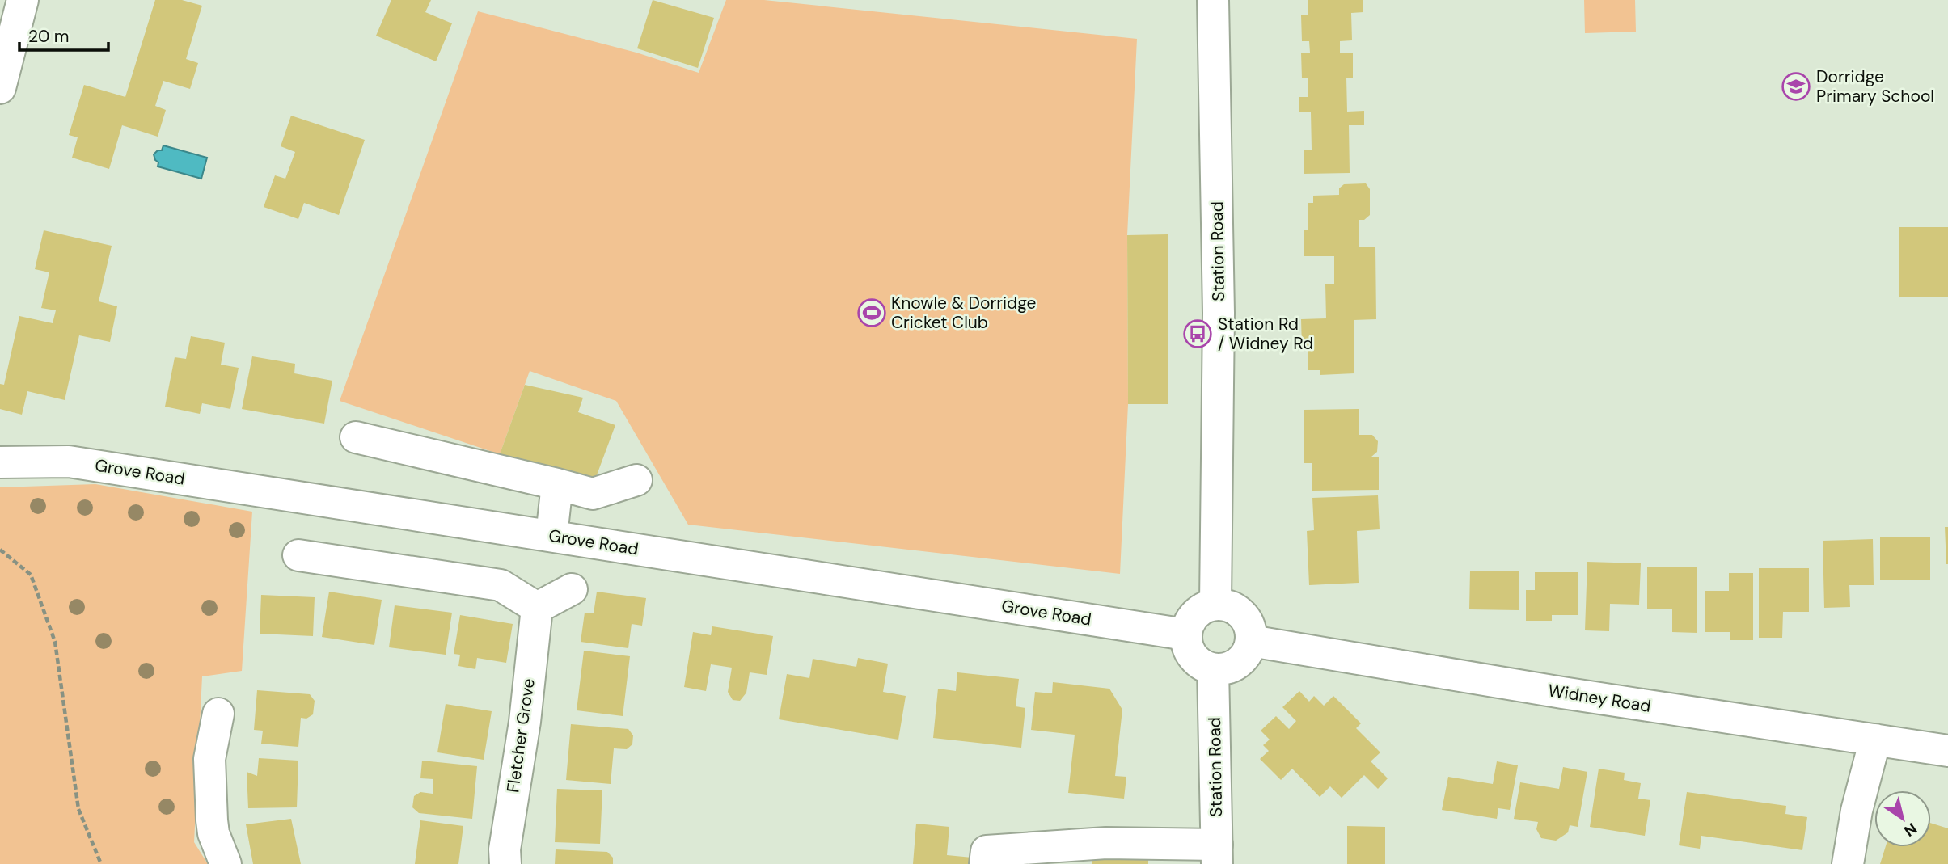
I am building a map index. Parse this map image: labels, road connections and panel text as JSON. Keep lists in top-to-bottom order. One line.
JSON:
{"streets":{"street":["Station Road","Grove Road","Widney Road","Fletcher Grove"]},"crossings":[["Station Road","Grove Road"],["Station Road","Widney Road"],["Grove Road","Widney Road"]],"places":{"school or university":["Dorridge Primary School"],"sports":["Knowle & Dorridge Cricket Club"],"bus stop":["Station Rd / Widney Rd"]},"scale_bar":"20 m","north":"bottom right"}
